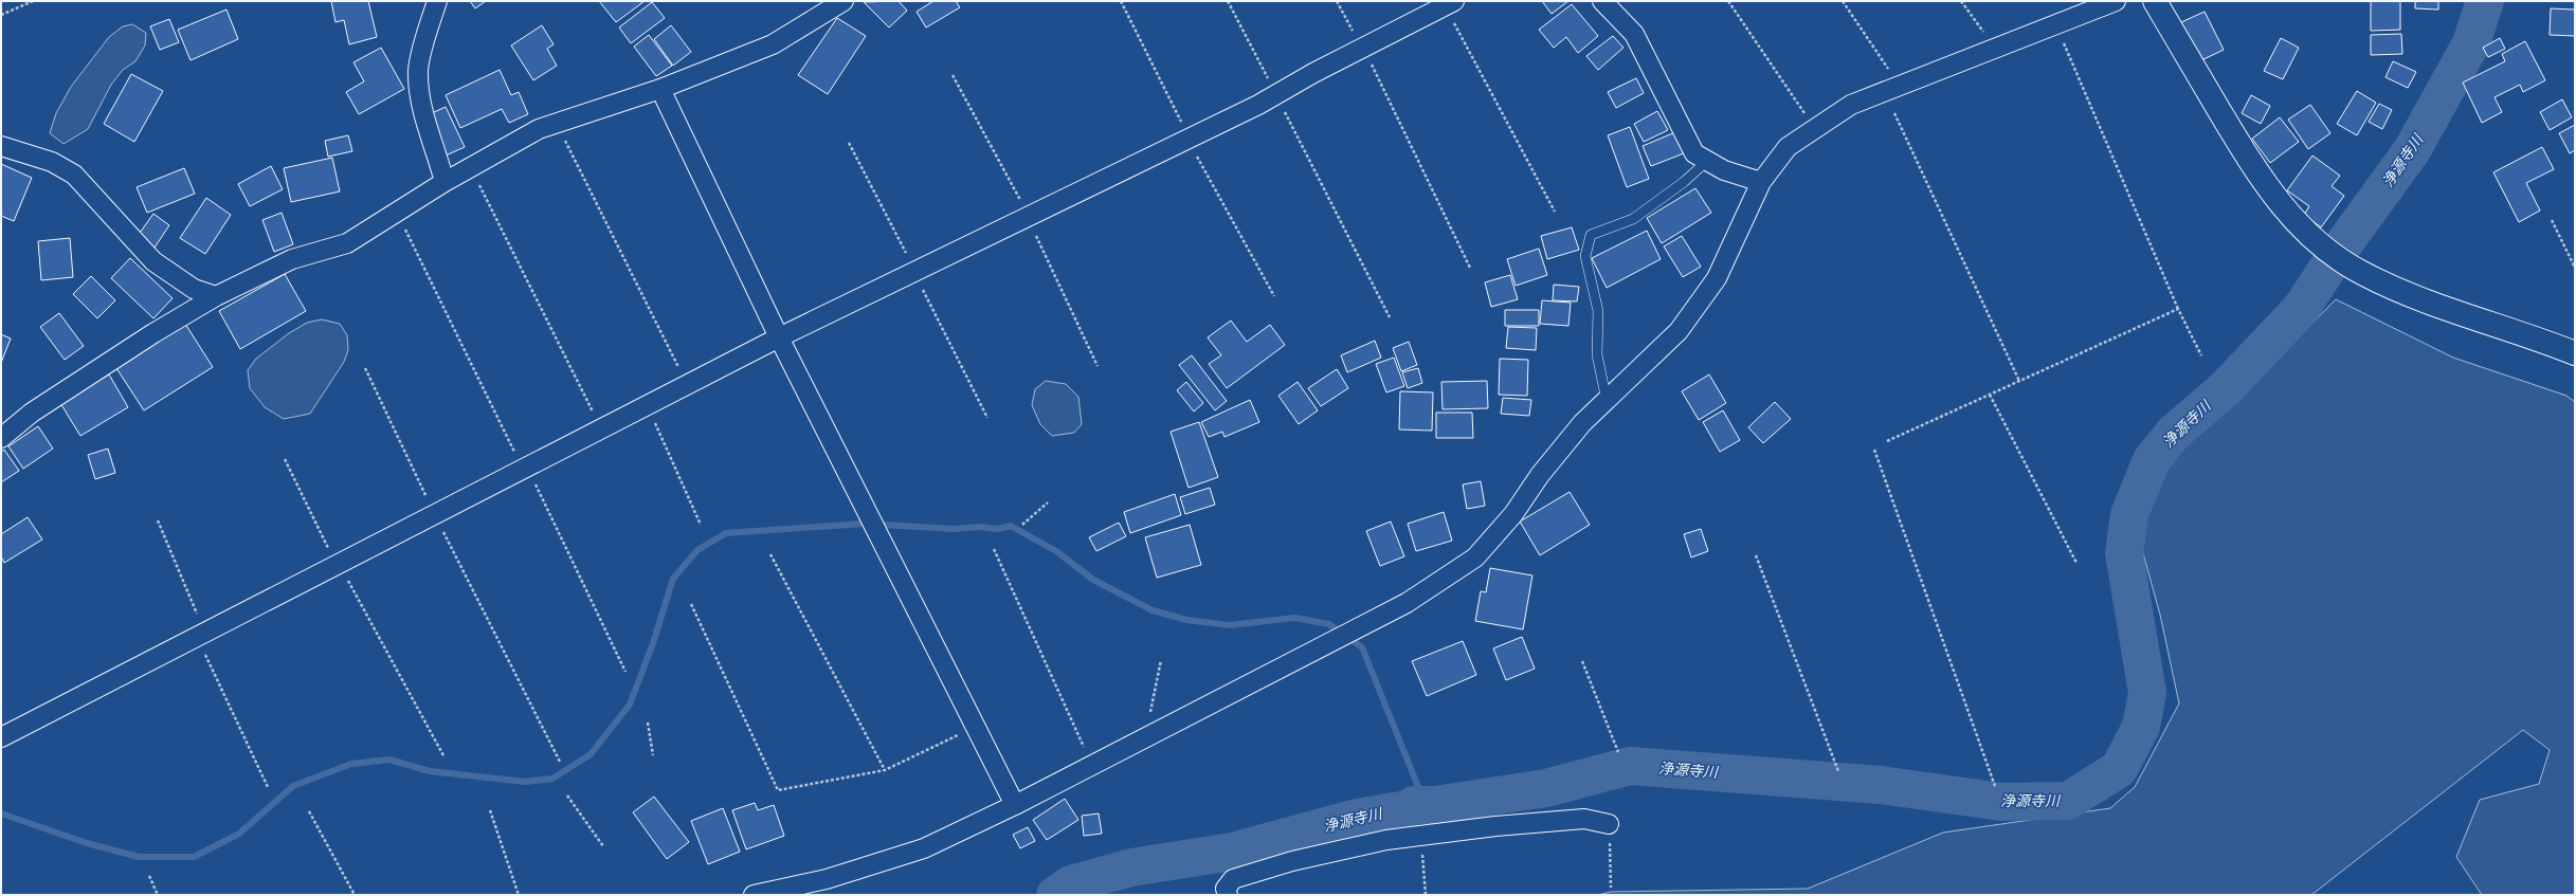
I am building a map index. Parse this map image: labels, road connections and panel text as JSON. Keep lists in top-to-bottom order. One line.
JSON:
{"water":["浄源寺川"]}
